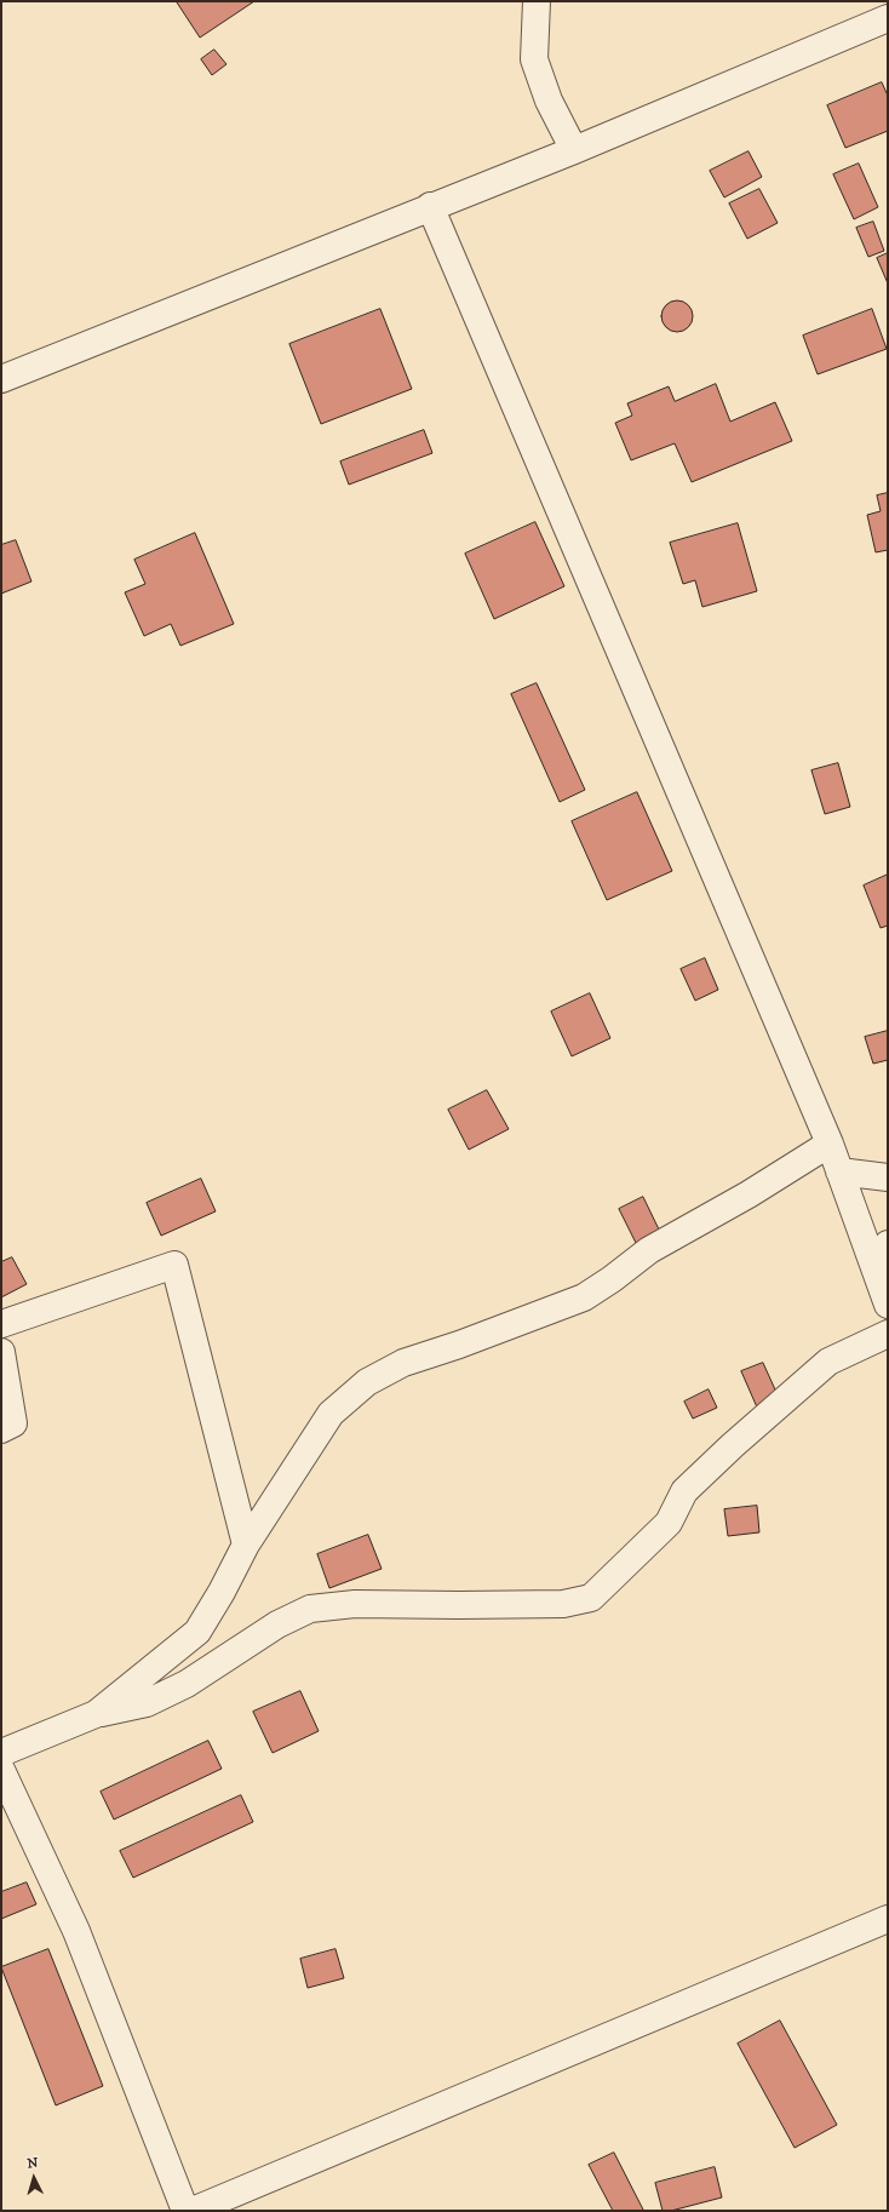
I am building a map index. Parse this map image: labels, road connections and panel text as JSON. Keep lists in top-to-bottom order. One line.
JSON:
{"north":"top"}
